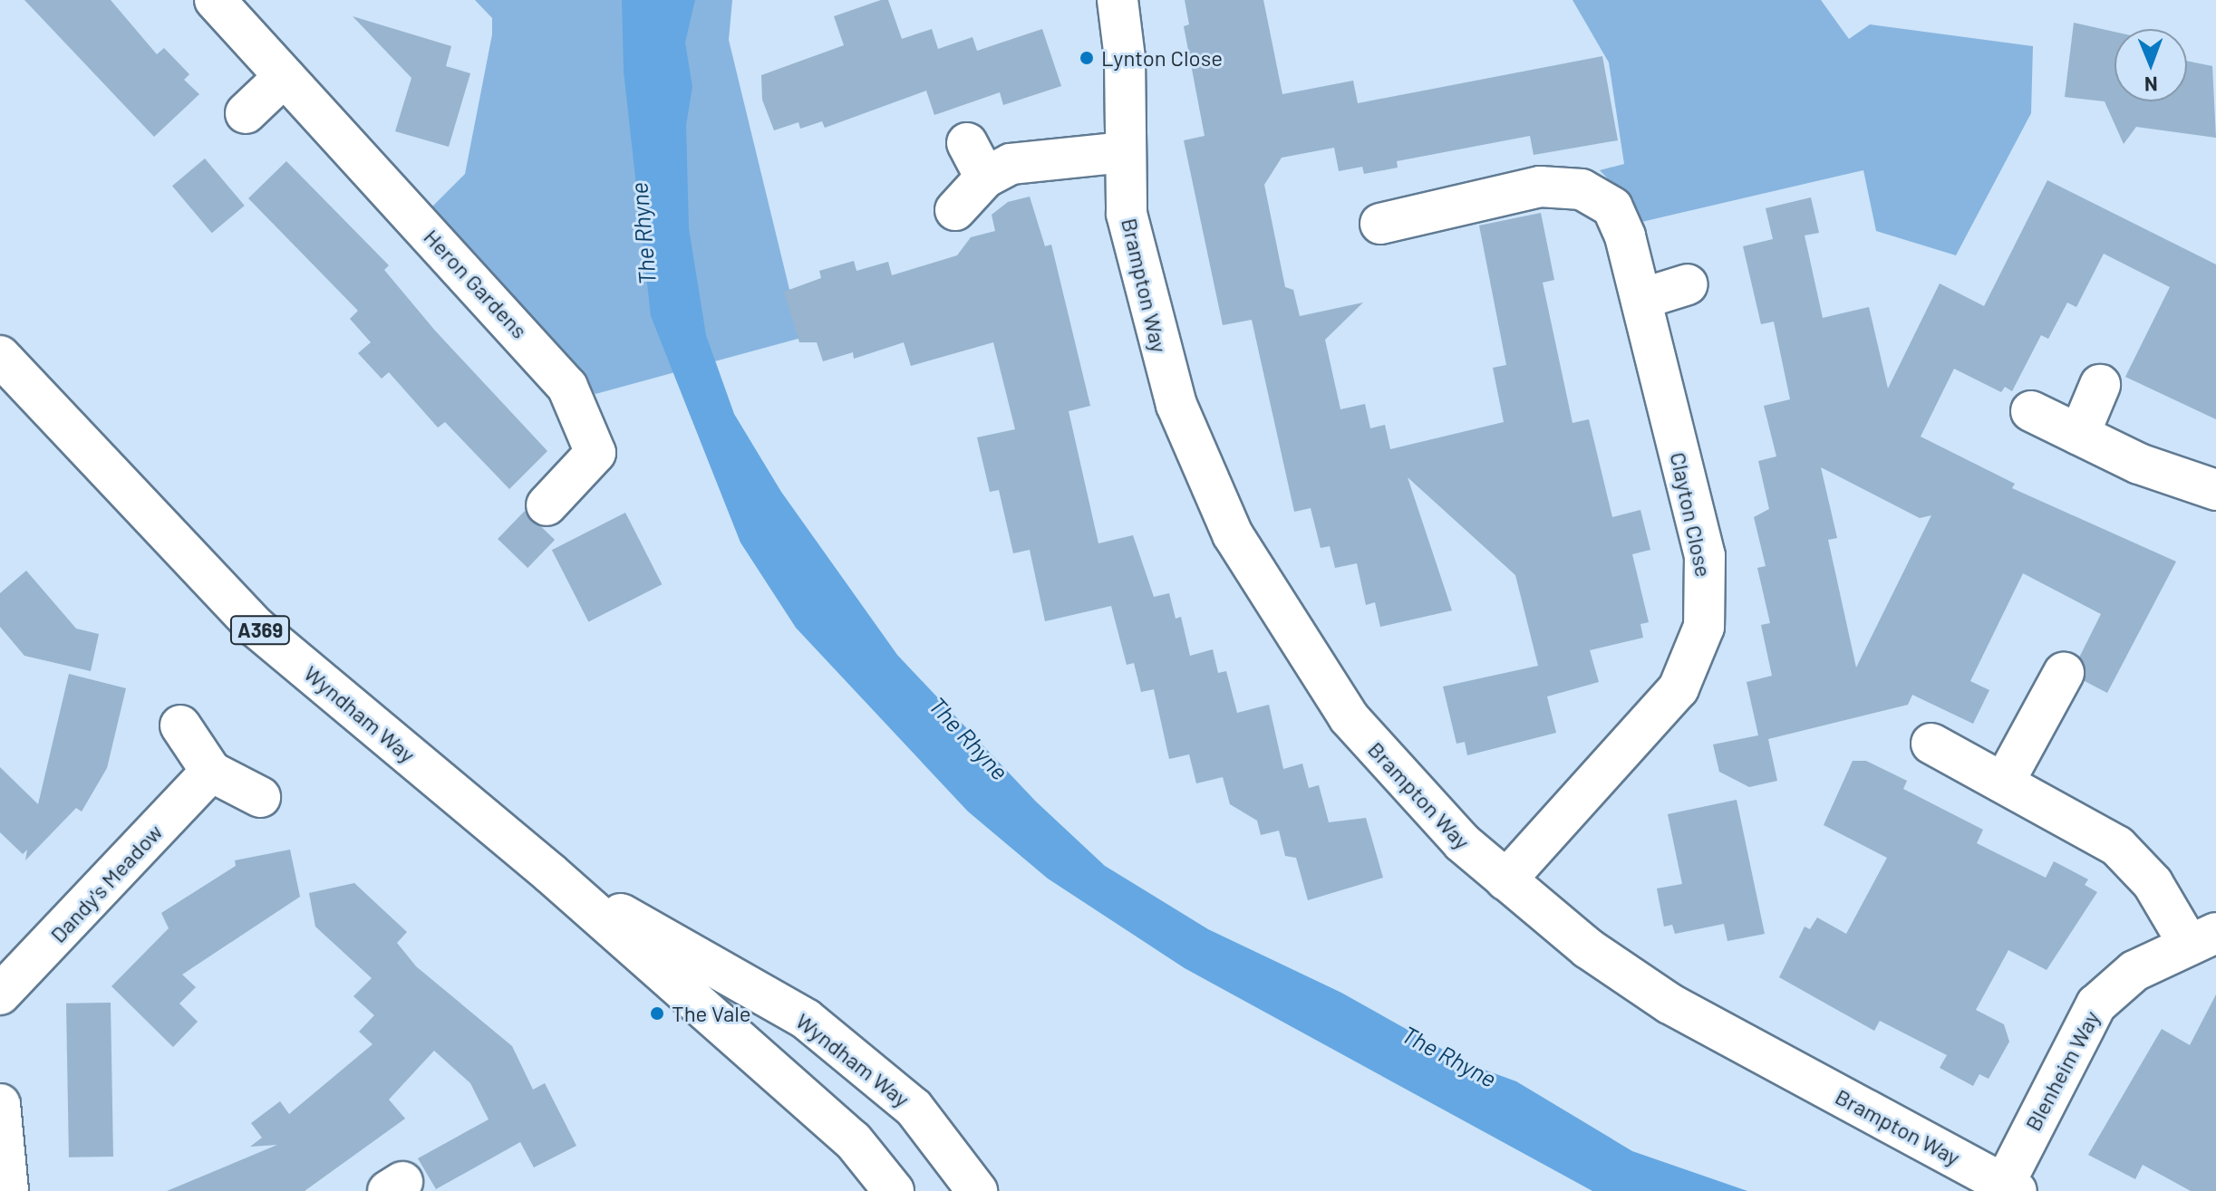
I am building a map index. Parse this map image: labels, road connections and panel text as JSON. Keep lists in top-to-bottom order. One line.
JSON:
{"streets":{"street":["Heron Gardens","Brampton Way","Clayton Close","A369","Wyndham Way","Dandy's Meadow","Blenheim Way"]},"crossings":[["Brampton Way","Clayton Close"],["Brampton Way","Blenheim Way"]],"water":["The Rhyne"],"places":["Lynton Close","The Vale"],"north":"bottom"}
